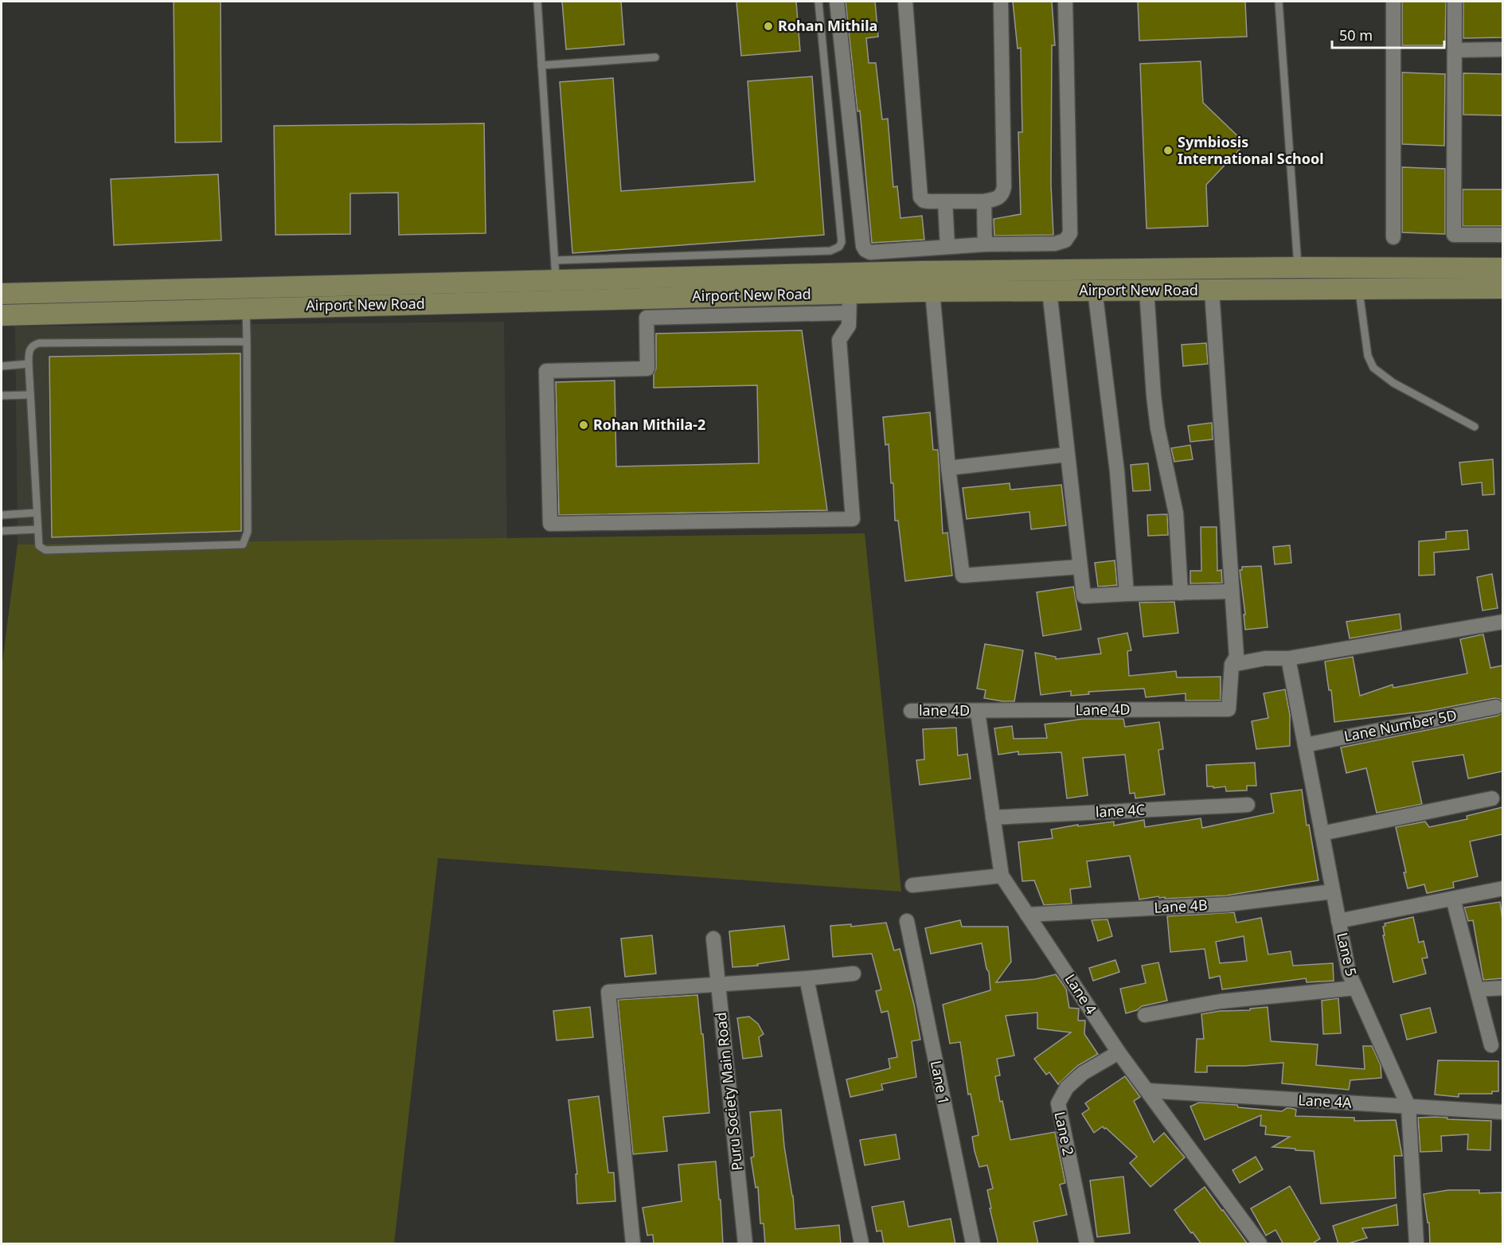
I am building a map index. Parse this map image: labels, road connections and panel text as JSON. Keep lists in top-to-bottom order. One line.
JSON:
{"streets":{"main road":["Airport New Road"],"street":["Lane 4D","lane 4D","Lane Number 5D","lane 4C","Lane 4B","Lane 5","Lane 4","Lane 1","Puru Society Main Road","Lane 4A","Lane 2"]},"crossings":[["Lane 4D","lane 4D"],["Lane 4D","Lane 4"],["lane 4D","Lane 4"],["Lane Number 5D","Lane 5"],["lane 4C","Lane 4"],["Lane 4B","Lane 5"],["Lane 4B","Lane 4"],["Lane 5","Lane 4A"],["Lane 4","Lane 4A"],["Lane 4","Lane 2"]],"places":["Rohan Mithila","Symbiosis International School","Rohan Mithila-2"],"scale_bar":"50 m"}
